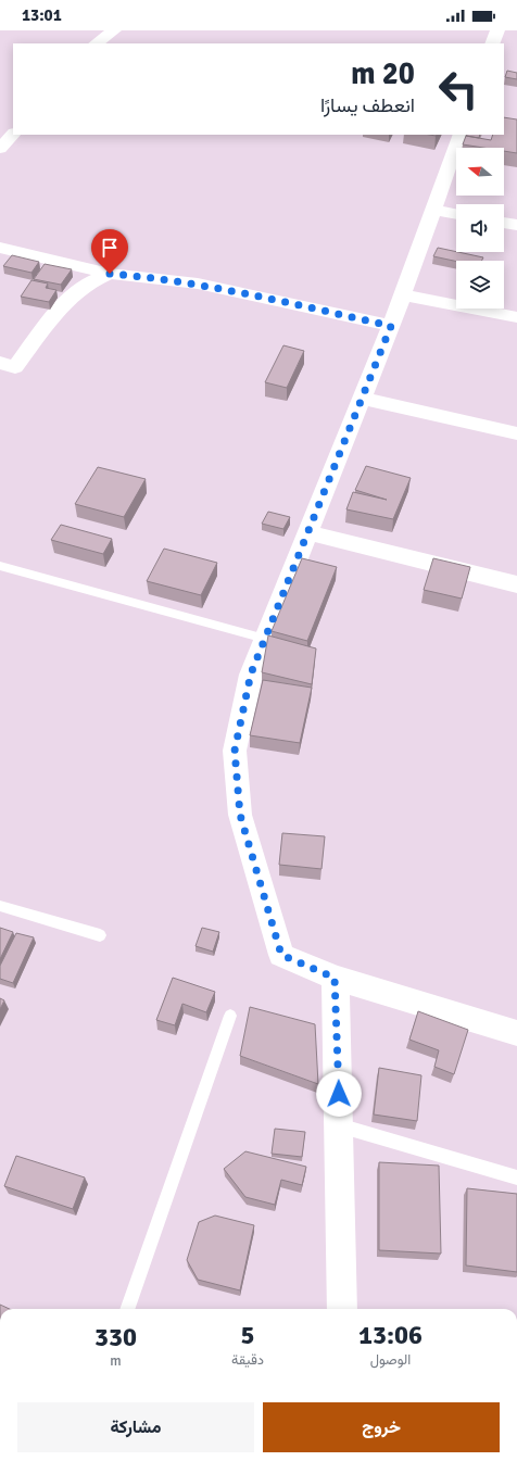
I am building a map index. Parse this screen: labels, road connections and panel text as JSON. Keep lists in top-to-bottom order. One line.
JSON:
{"north":"left","page":{"status":"13:01","turn":["20 m","انعطف يسارًا"],"eta":["13:06","الوصول","5","دقيقة","330","m"],"buttons":["خروج","مشاركة"]}}
